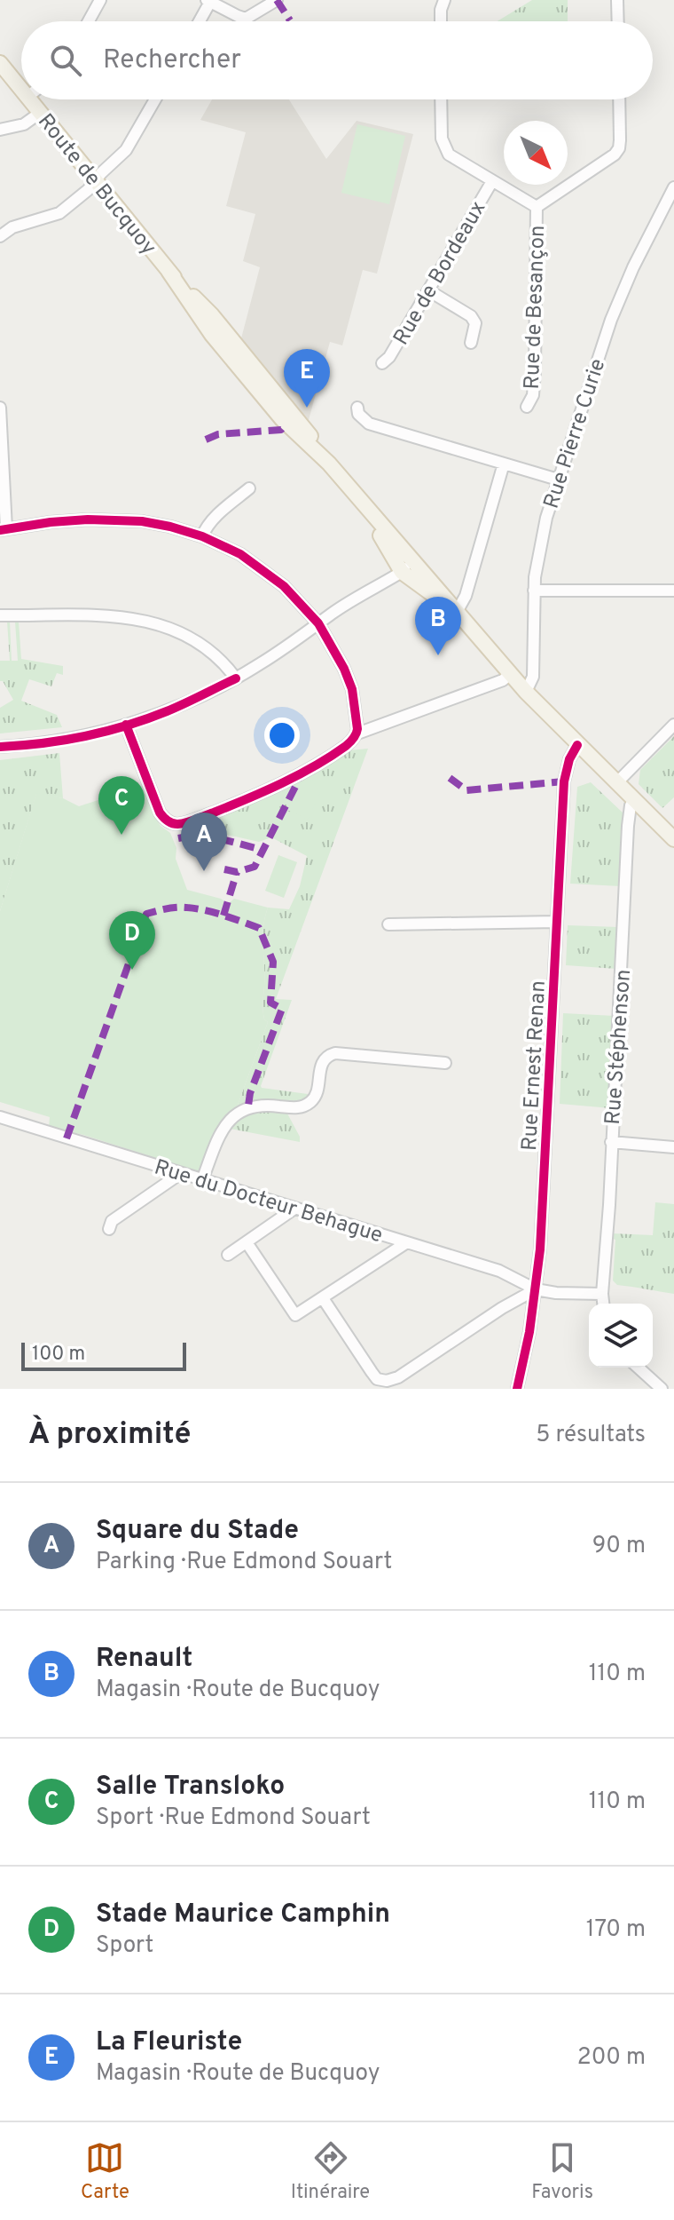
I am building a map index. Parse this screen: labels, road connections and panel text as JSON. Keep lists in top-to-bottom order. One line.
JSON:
{"streets":{"main road":["Route de Bucquoy"],"street":["Rue de Bordeaux","Rue de Besançon","Rue Pierre Curie","Rue Stéphenson","Rue Ernest Renan","Rue du Docteur Behague"]},"crossings":[["Route de Bucquoy","Rue Pierre Curie"],["Route de Bucquoy","Rue Stéphenson"],["Route de Bucquoy","Rue Ernest Renan"],["Rue Ernest Renan","Rue du Docteur Behague"]],"scale_bar":"100 m","north":"bottom right","page":{"search":"Rechercher","pins":["E","B","C","A","D"],"scale":"100 m","heading":["À proximité","5 résultats"],"list":[{"mark":"A","name":"Square du Stade","note":"Parking · Rue Edmond Souart","value":"90 m"},{"mark":"B","name":"Renault","note":"Magasin · Route de Bucquoy","value":"110 m"},{"mark":"C","name":"Salle Transloko","note":"Sport · Rue Edmond Souart","value":"110 m"},{"mark":"D","name":"Stade Maurice Camphin","note":"Sport","value":"170 m"},{"mark":"E","name":"La Fleuriste","note":"Magasin · Route de Bucquoy","value":"200 m"}],"nav":["Carte","Itinéraire","Favoris"]}}
